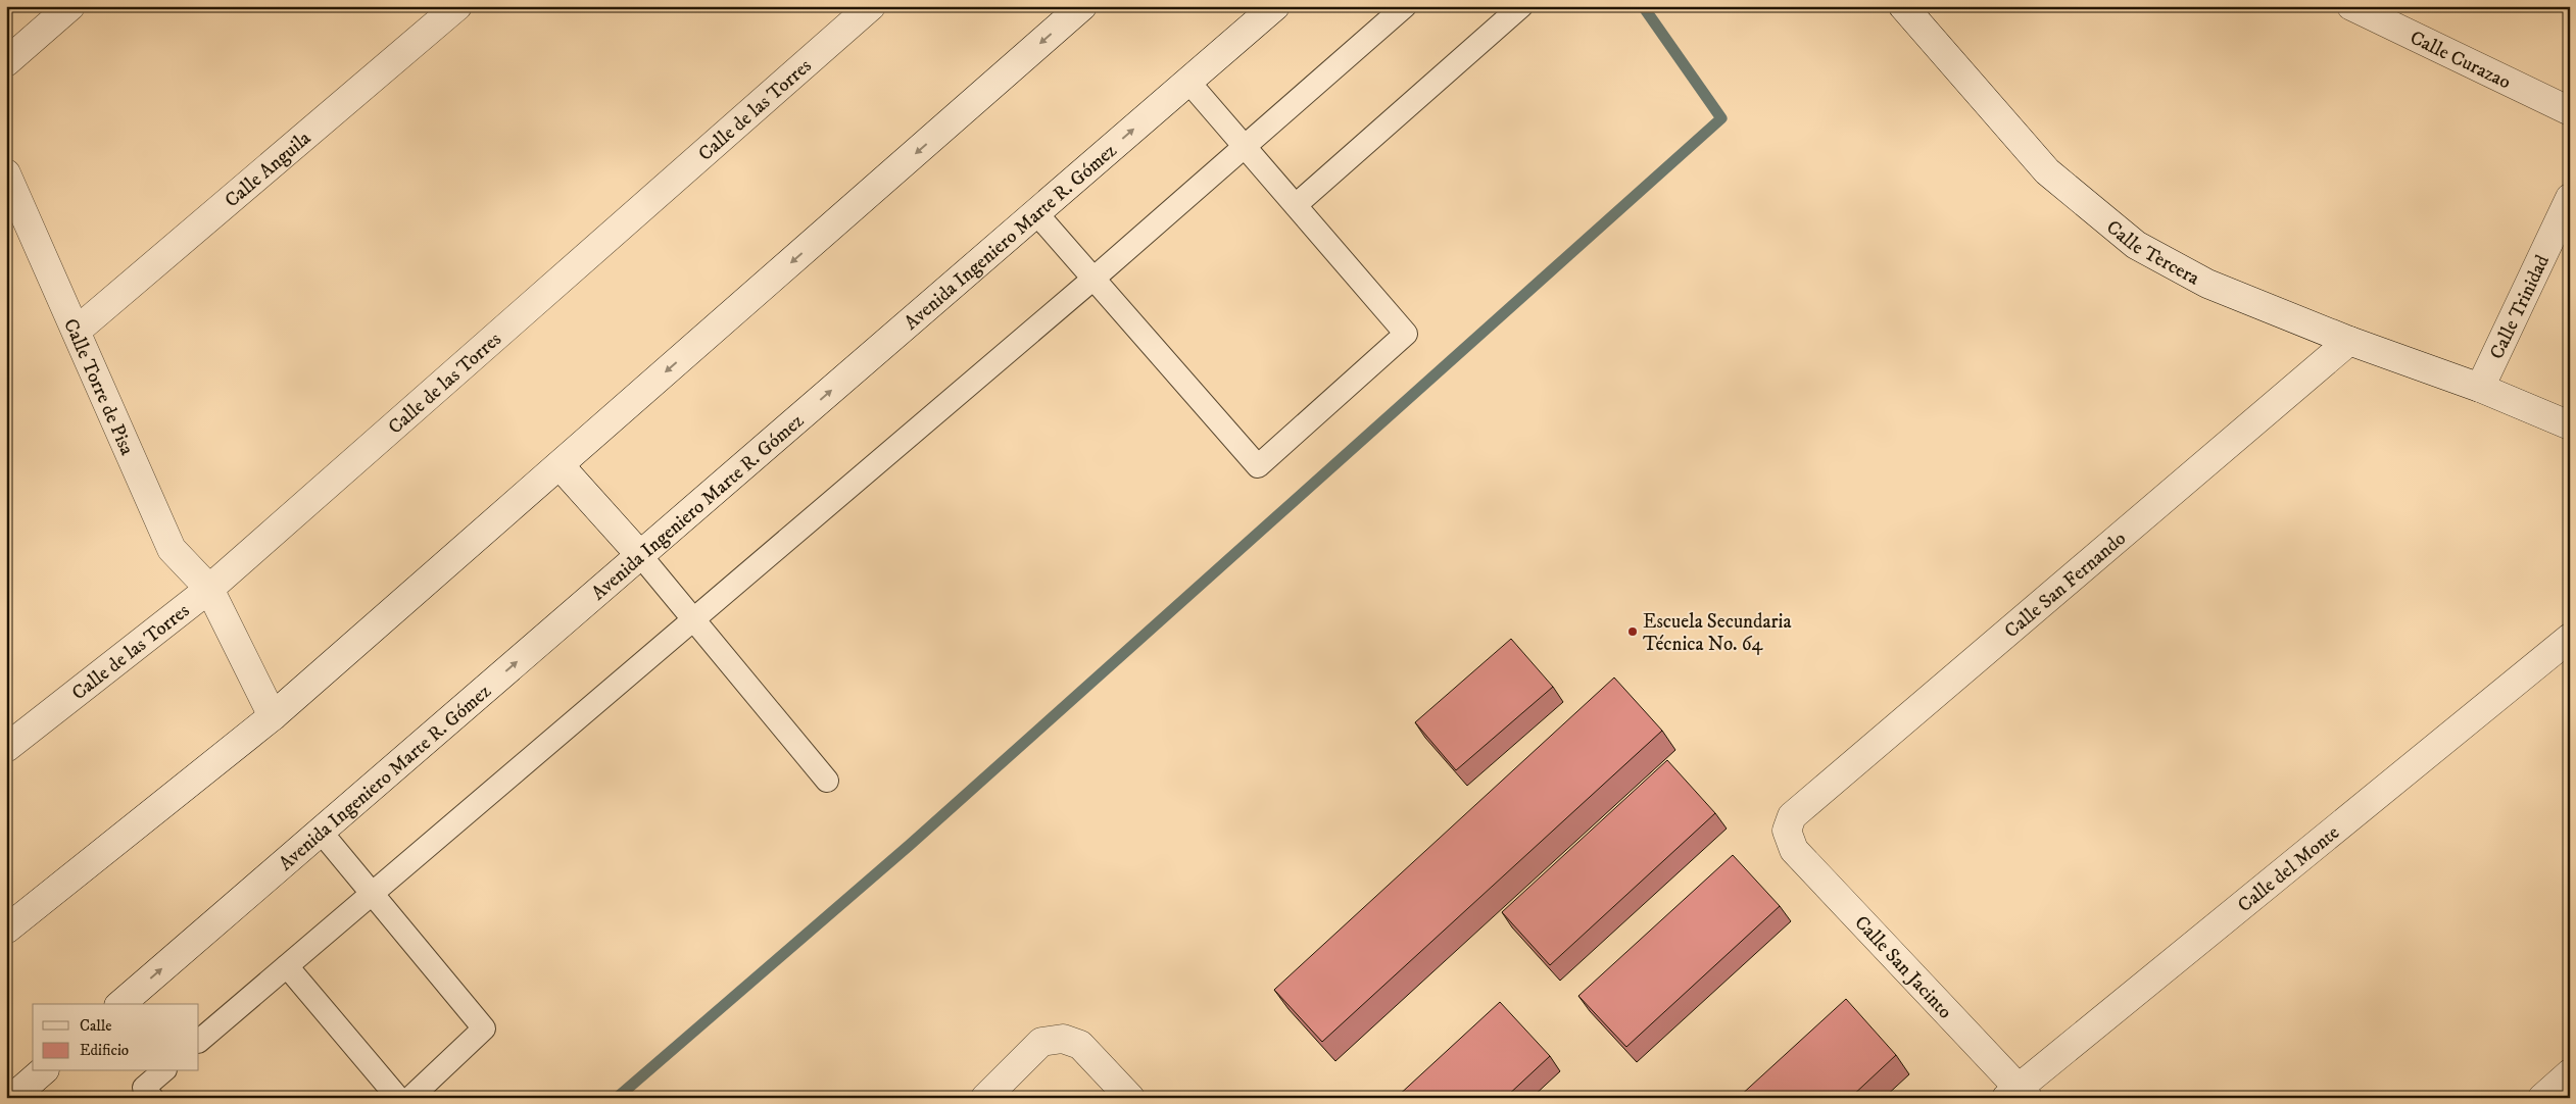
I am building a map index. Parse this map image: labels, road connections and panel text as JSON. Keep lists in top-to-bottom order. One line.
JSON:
{"streets":{"street":["Calle Curazao","Calle de las Torres","Calle Anguila","Avenida Ingeniero Marte R. Gómez","Calle Tercera","Calle Trinidad","Calle Torre de Pisa","Calle San Fernando","Calle del Monte","Calle San Jacinto"]},"crossings":[["Calle de las Torres","Calle Torre de Pisa"],["Calle Anguila","Calle Torre de Pisa"],["Calle Tercera","Calle Trinidad"],["Calle Tercera","Calle San Fernando"],["Calle San Fernando","Calle San Jacinto"],["Calle del Monte","Calle San Jacinto"]],"places":["Escuela Secundaria Técnica No. 64"],"legend":["Calle","Edificio"]}
